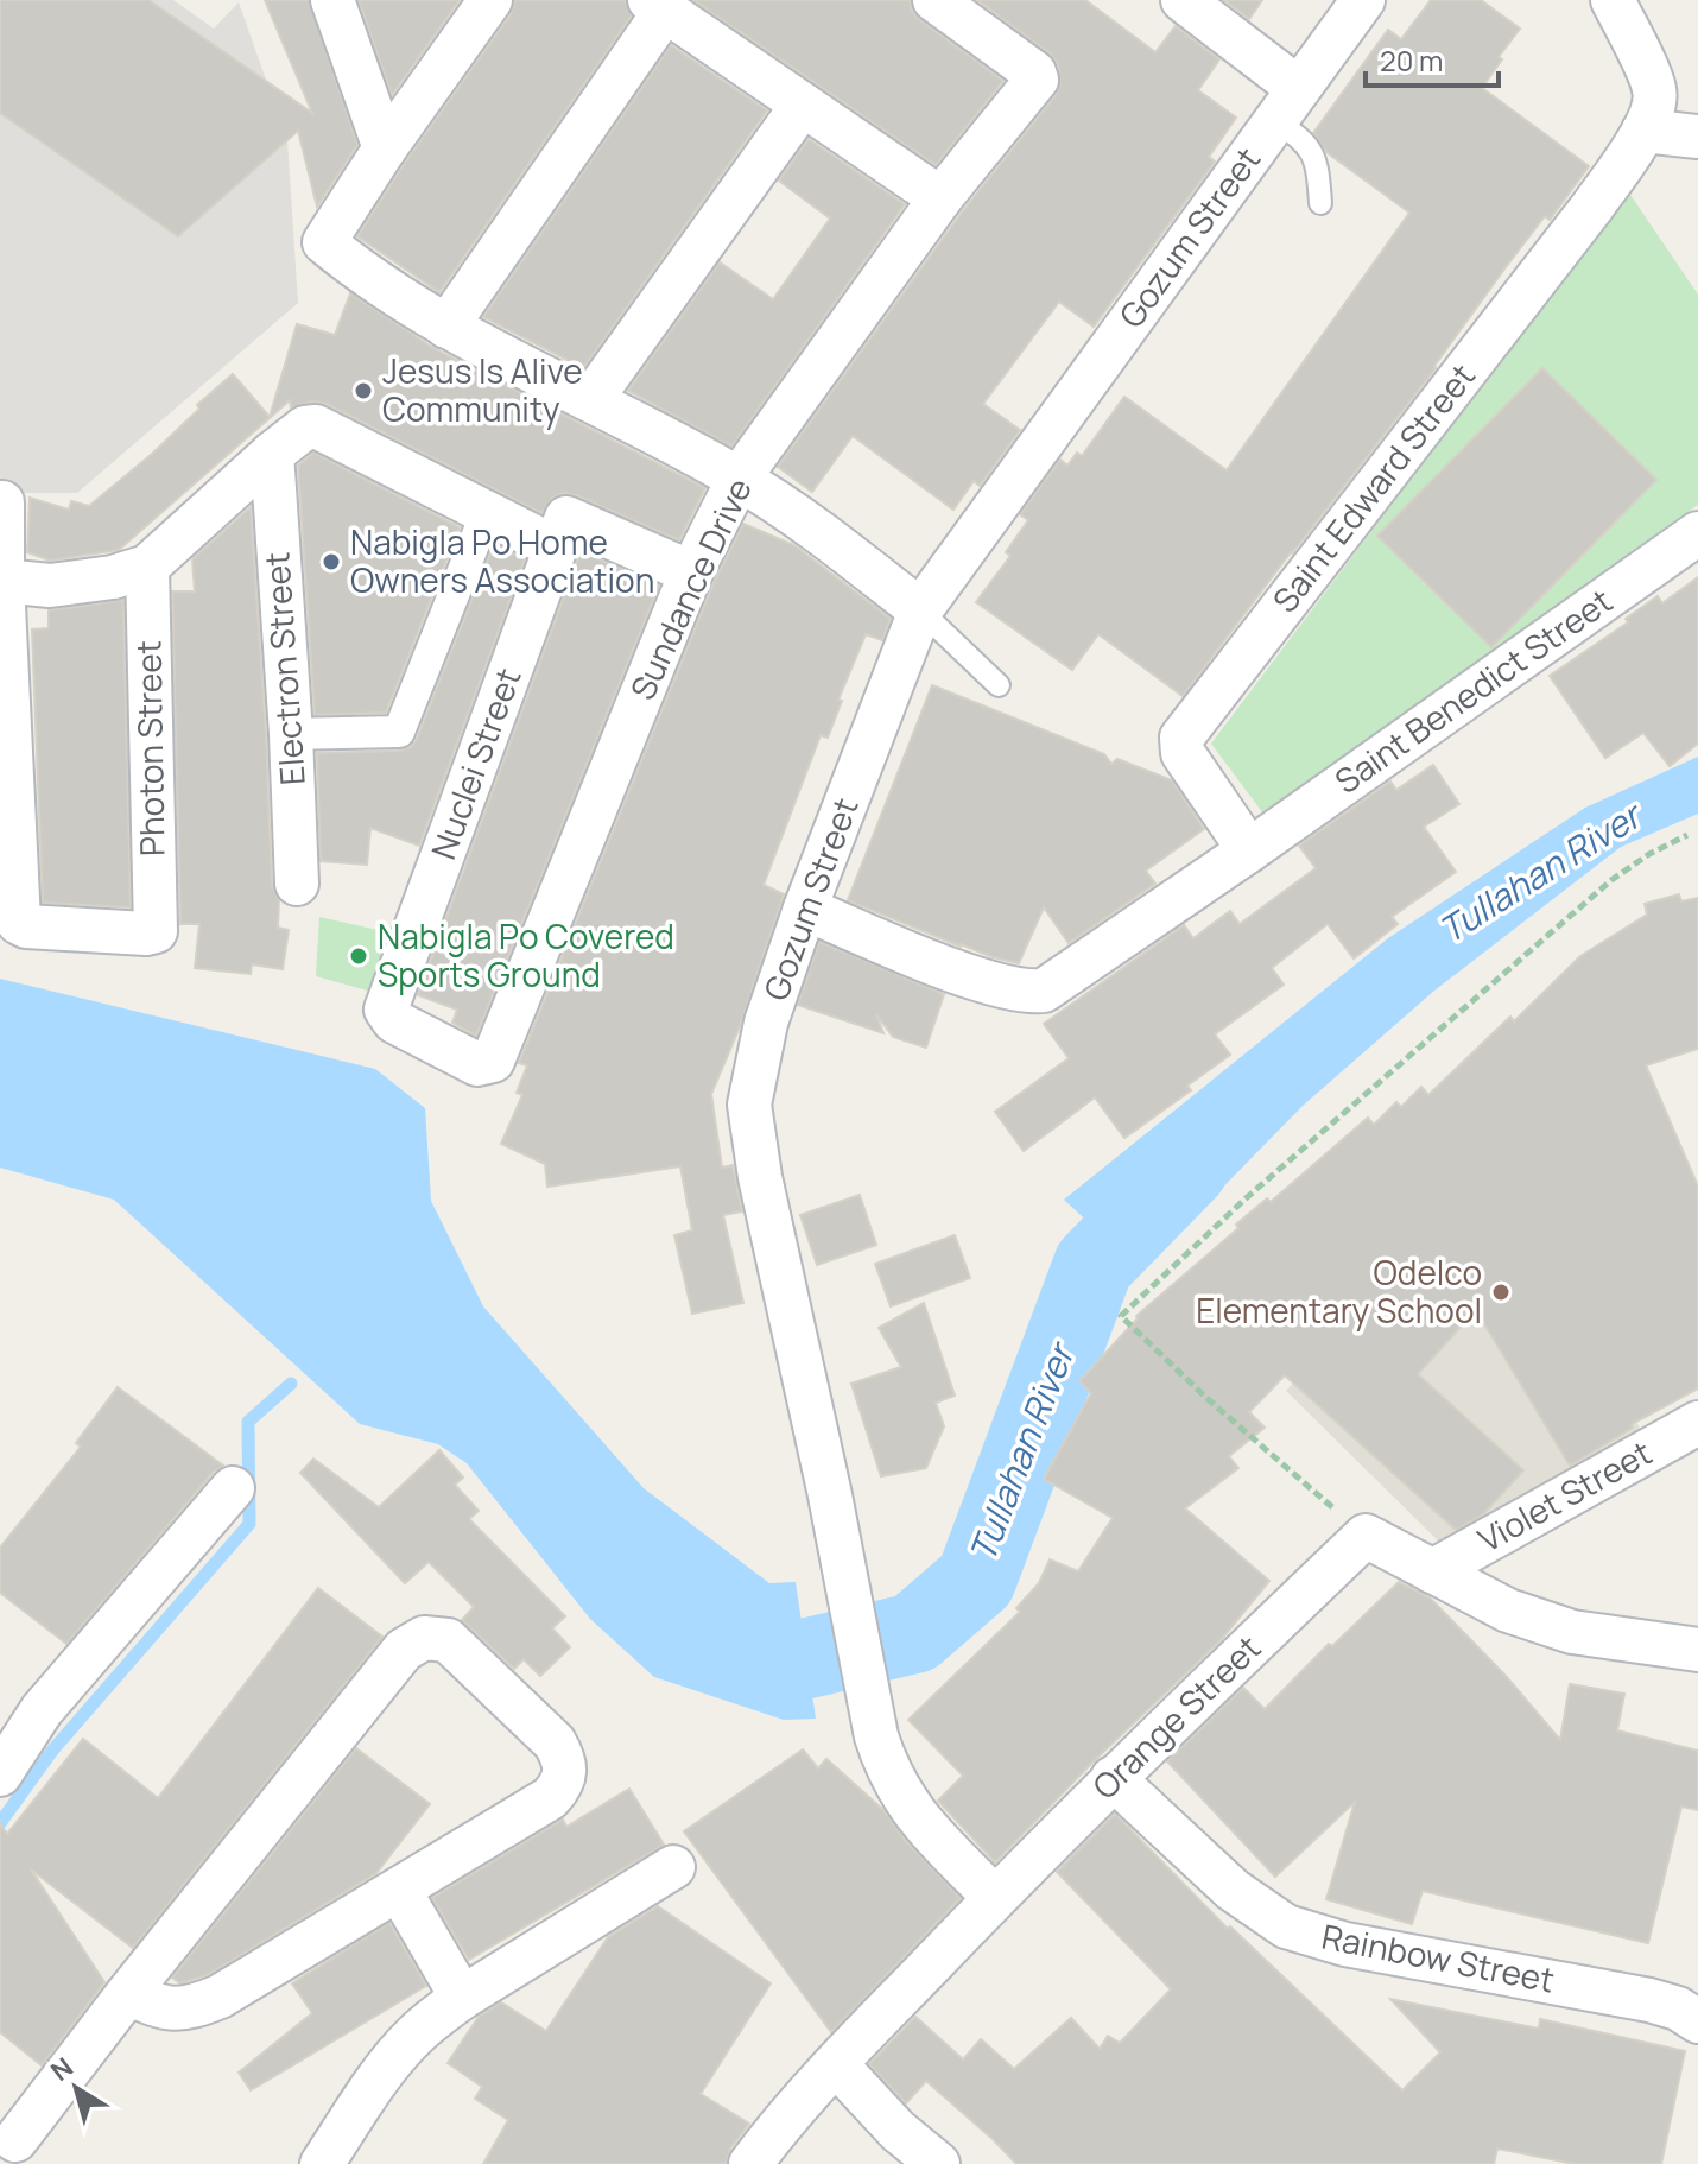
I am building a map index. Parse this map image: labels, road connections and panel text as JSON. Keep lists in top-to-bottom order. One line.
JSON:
{"streets":{"street":["Gozum Street","Saint Edward Street","Sundance Drive","Electron Street","Saint Benedict Street","Photon Street","Nuclei Street","Violet Street","Orange Street","Rainbow Street"]},"crossings":[["Gozum Street","Saint Benedict Street"],["Gozum Street","Orange Street"],["Saint Edward Street","Saint Benedict Street"],["Sundance Drive","Nuclei Street"],["Orange Street","Rainbow Street"]],"water":["Tullahan River"],"places":["Jesus Is Alive Community","Nabigla Po Home Owners Association","Nabigla Po Covered Sports Ground","Odelco Elementary School"],"scale_bar":"20 m","north":"top left"}
